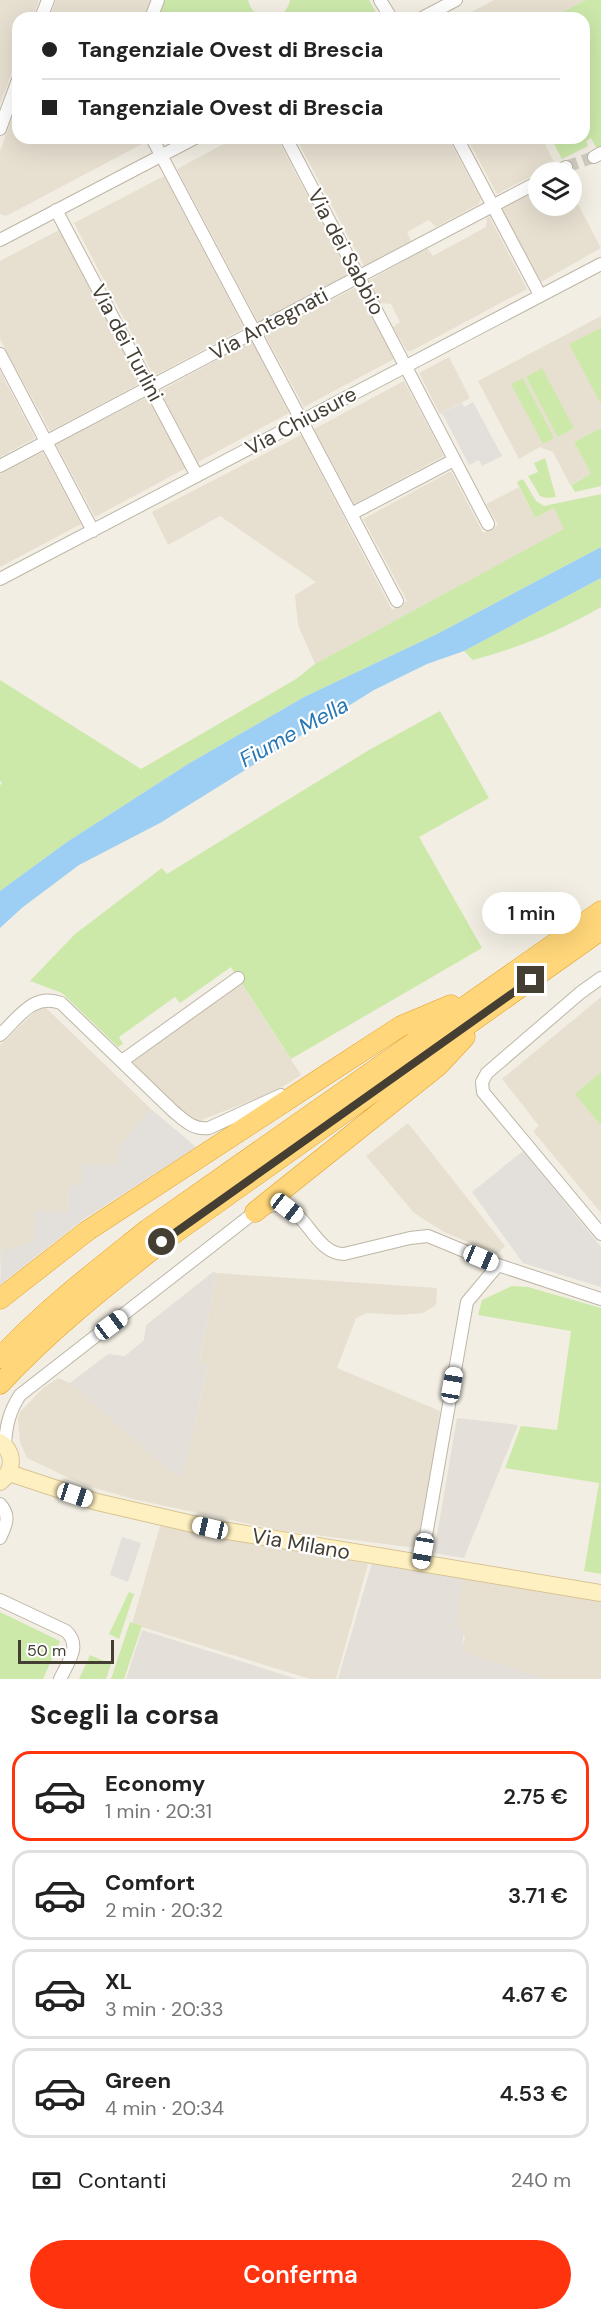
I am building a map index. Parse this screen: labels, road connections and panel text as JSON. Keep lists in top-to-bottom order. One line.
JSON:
{"streets":{"main road":["Via Milano"],"street":["Via dei Sabbio","Via Antegnati","Via dei Turlini","Via Chiusure"]},"crossings":[["Via dei Sabbio","Via Antegnati"],["Via dei Sabbio","Via Chiusure"],["Via Antegnati","Via dei Turlini"],["Via dei Turlini","Via Chiusure"]],"water":["Fiume Mella"],"scale_bar":"50 m","page":{"banner":["Tangenziale Ovest di Brescia","Tangenziale Ovest di Brescia"],"bubble":"1 min","scale":"50 m","heading":"Scegli la corsa","list":[{"name":"Economy","note":"1 min · 20:31","value":"2.75 €"},{"name":"Comfort","note":"2 min · 20:32","value":"3.71 €"},{"name":"XL","note":"3 min · 20:33","value":"4.67 €"},{"name":"Green","note":"4 min · 20:34","value":"4.53 €"}],"pay":["Contanti","240 m"],"buttons":"Conferma"}}
